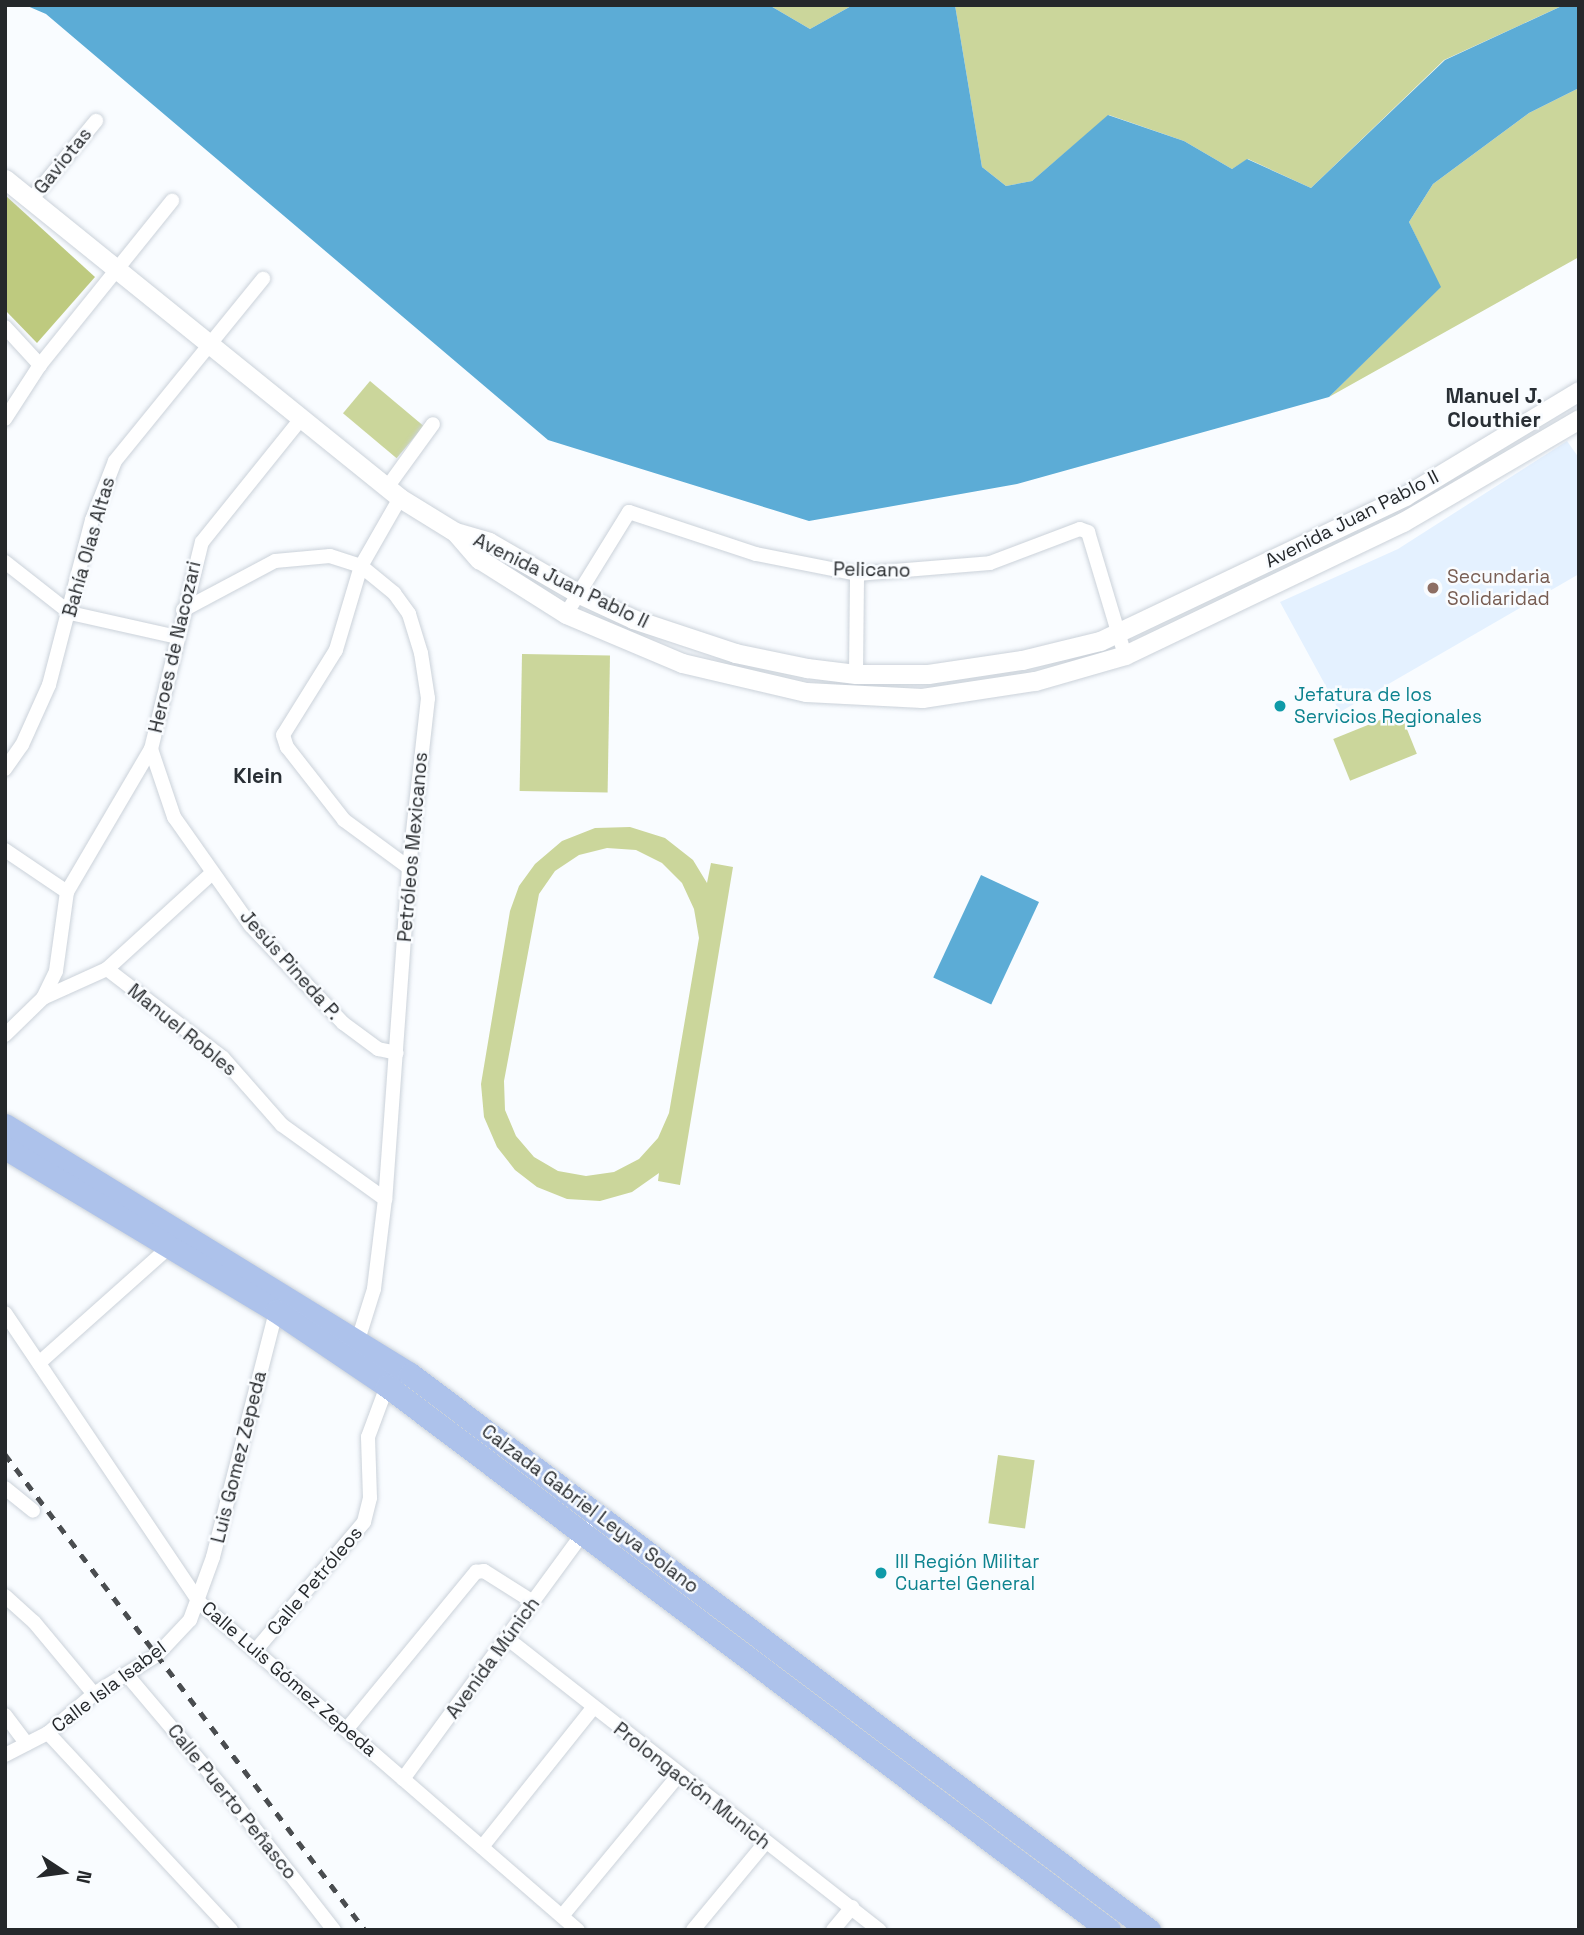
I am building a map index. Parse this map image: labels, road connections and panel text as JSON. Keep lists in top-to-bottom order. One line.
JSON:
{"streets":{"main road":["Avenida Juan Pablo II","Calzada Gabriel Leyva Solano"],"street":["Gaviotas","Bahía Olas Altas","Pelicano","Heroes de Nacozari","Petróleos Mexicanos","Jesús Pineda P.","Manuel Robles","Luis Gomez Zepeda","Calle Petróleos","Avenida Múnich","Calle Luis Gómez Zepeda","Calle Isla Isabel","Prolongación Munich","Calle Puerto Peñasco"]},"crossings":[["Gaviotas","Avenida Juan Pablo II"],["Avenida Juan Pablo II","Bahía Olas Altas"],["Avenida Juan Pablo II","Pelicano"],["Avenida Juan Pablo II","Heroes de Nacozari"],["Heroes de Nacozari","Petróleos Mexicanos"],["Heroes de Nacozari","Jesús Pineda P."],["Petróleos Mexicanos","Jesús Pineda P."],["Petróleos Mexicanos","Manuel Robles"],["Petróleos Mexicanos","Calzada Gabriel Leyva Solano"],["Luis Gomez Zepeda","Calle Luis Gómez Zepeda"],["Luis Gomez Zepeda","Calle Isla Isabel"],["Calzada Gabriel Leyva Solano","Calle Petróleos"],["Calzada Gabriel Leyva Solano","Avenida Múnich"],["Calle Petróleos","Calle Luis Gómez Zepeda"],["Avenida Múnich","Calle Luis Gómez Zepeda"],["Avenida Múnich","Prolongación Munich"],["Calle Luis Gómez Zepeda","Calle Isla Isabel"],["Calle Isla Isabel","Calle Puerto Peñasco"]],"districts":["Manuel J. Clouthier","Klein"],"places":["Secundaria Solidaridad","Jefatura de los Servicios Regionales","III Región Militar Cuartel General"],"north":"right"}
